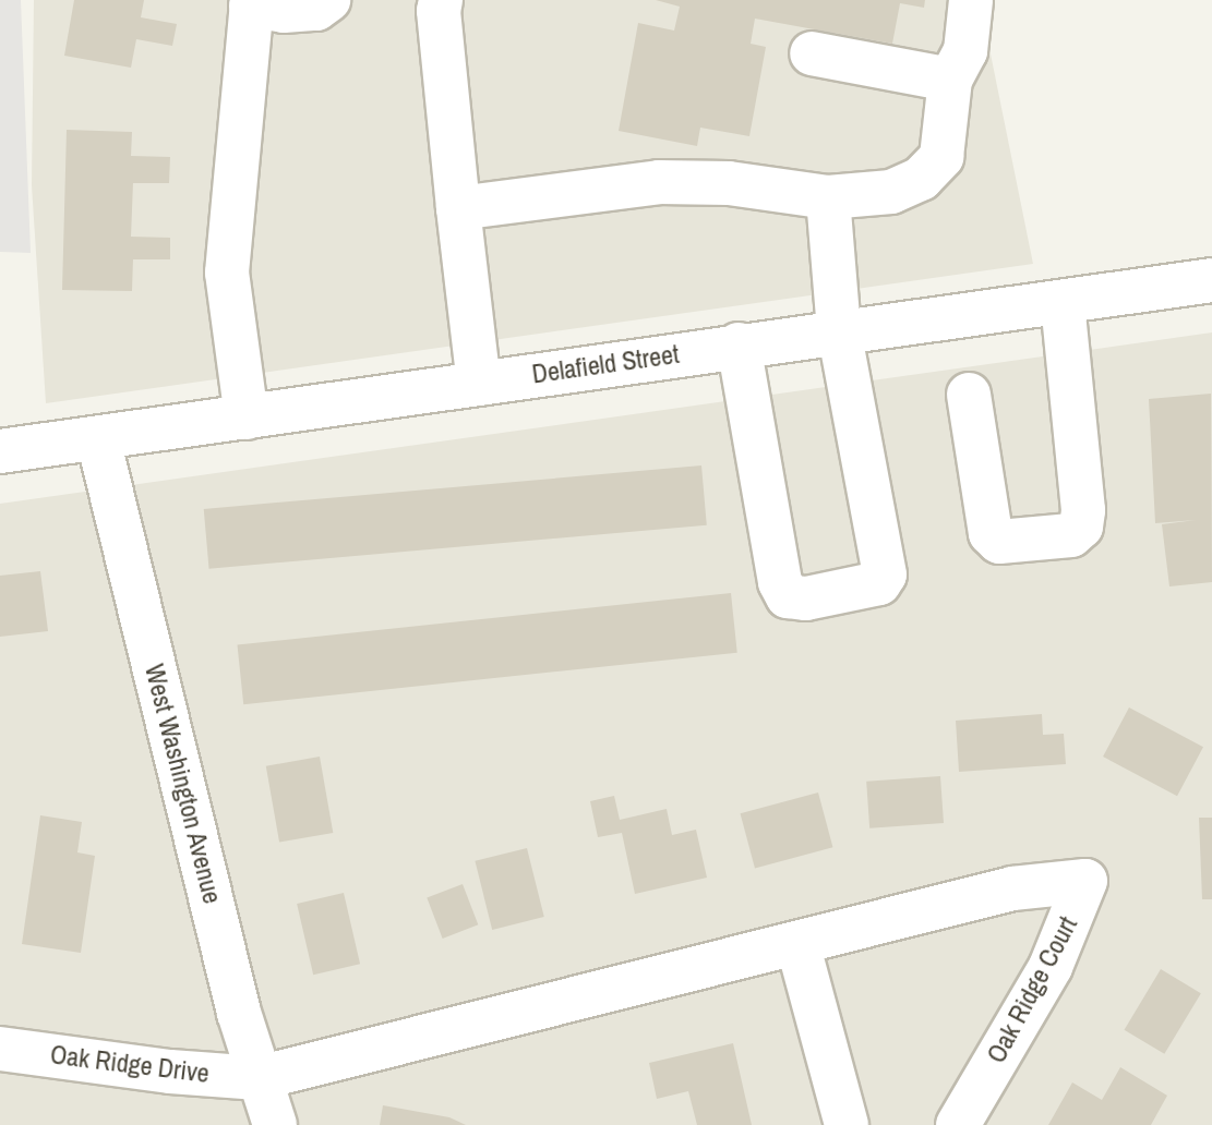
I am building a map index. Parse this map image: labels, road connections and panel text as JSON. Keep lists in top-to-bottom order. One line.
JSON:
{"streets":{"street":["Delafield Street","West Washington Avenue","Oak Ridge Court","Oak Ridge Drive"]},"crossings":[["Delafield Street","West Washington Avenue"],["West Washington Avenue","Oak Ridge Court"],["West Washington Avenue","Oak Ridge Drive"],["Oak Ridge Court","Oak Ridge Drive"]]}
